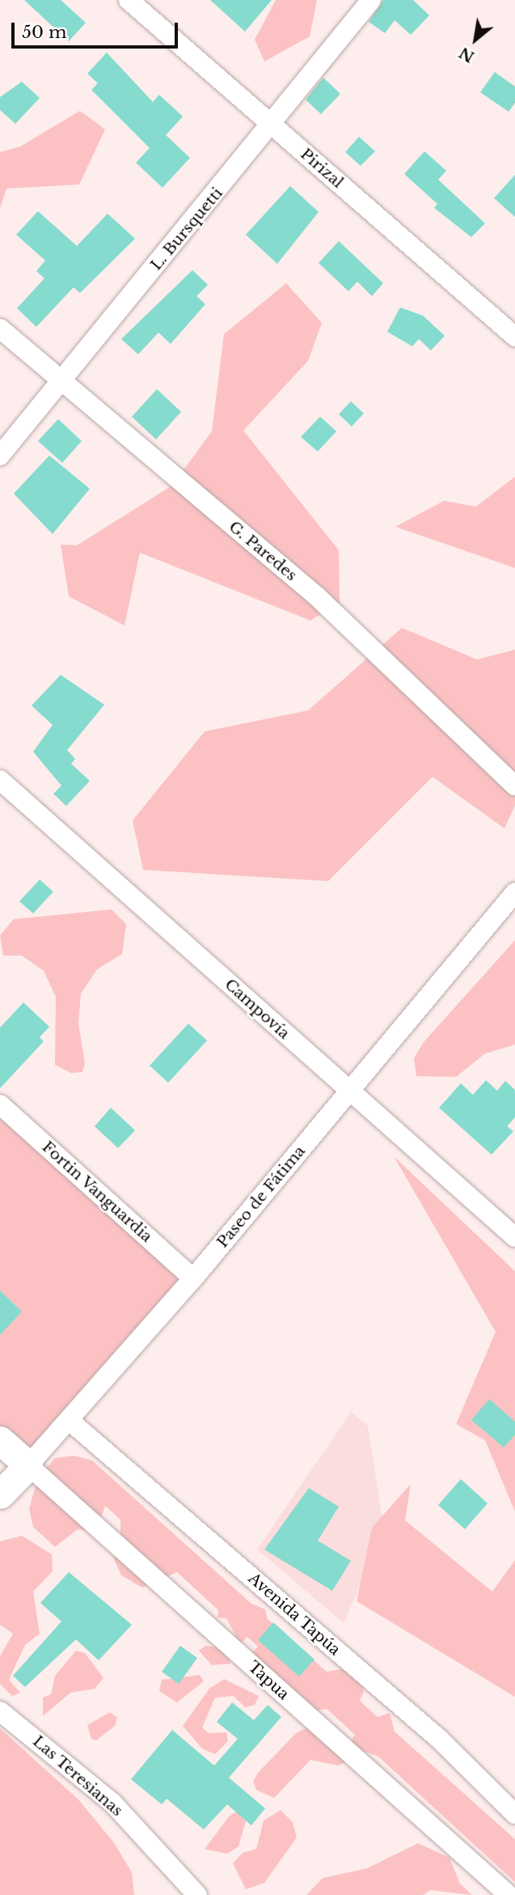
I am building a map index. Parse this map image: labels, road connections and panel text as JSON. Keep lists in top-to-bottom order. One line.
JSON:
{"streets":{"street":["Pirizal","L. Bursquetti","G. Paredes","Campovía","Fortin Vanguardia","Paseo de Fátima","Avenida Tapúa","Tapua","Las Teresianas"]},"crossings":[["Pirizal","L. Bursquetti"],["L. Bursquetti","G. Paredes"],["Campovía","Paseo de Fátima"],["Fortin Vanguardia","Paseo de Fátima"],["Paseo de Fátima","Avenida Tapúa"],["Paseo de Fátima","Tapua"]],"scale_bar":"50 m","north":"bottom left"}
